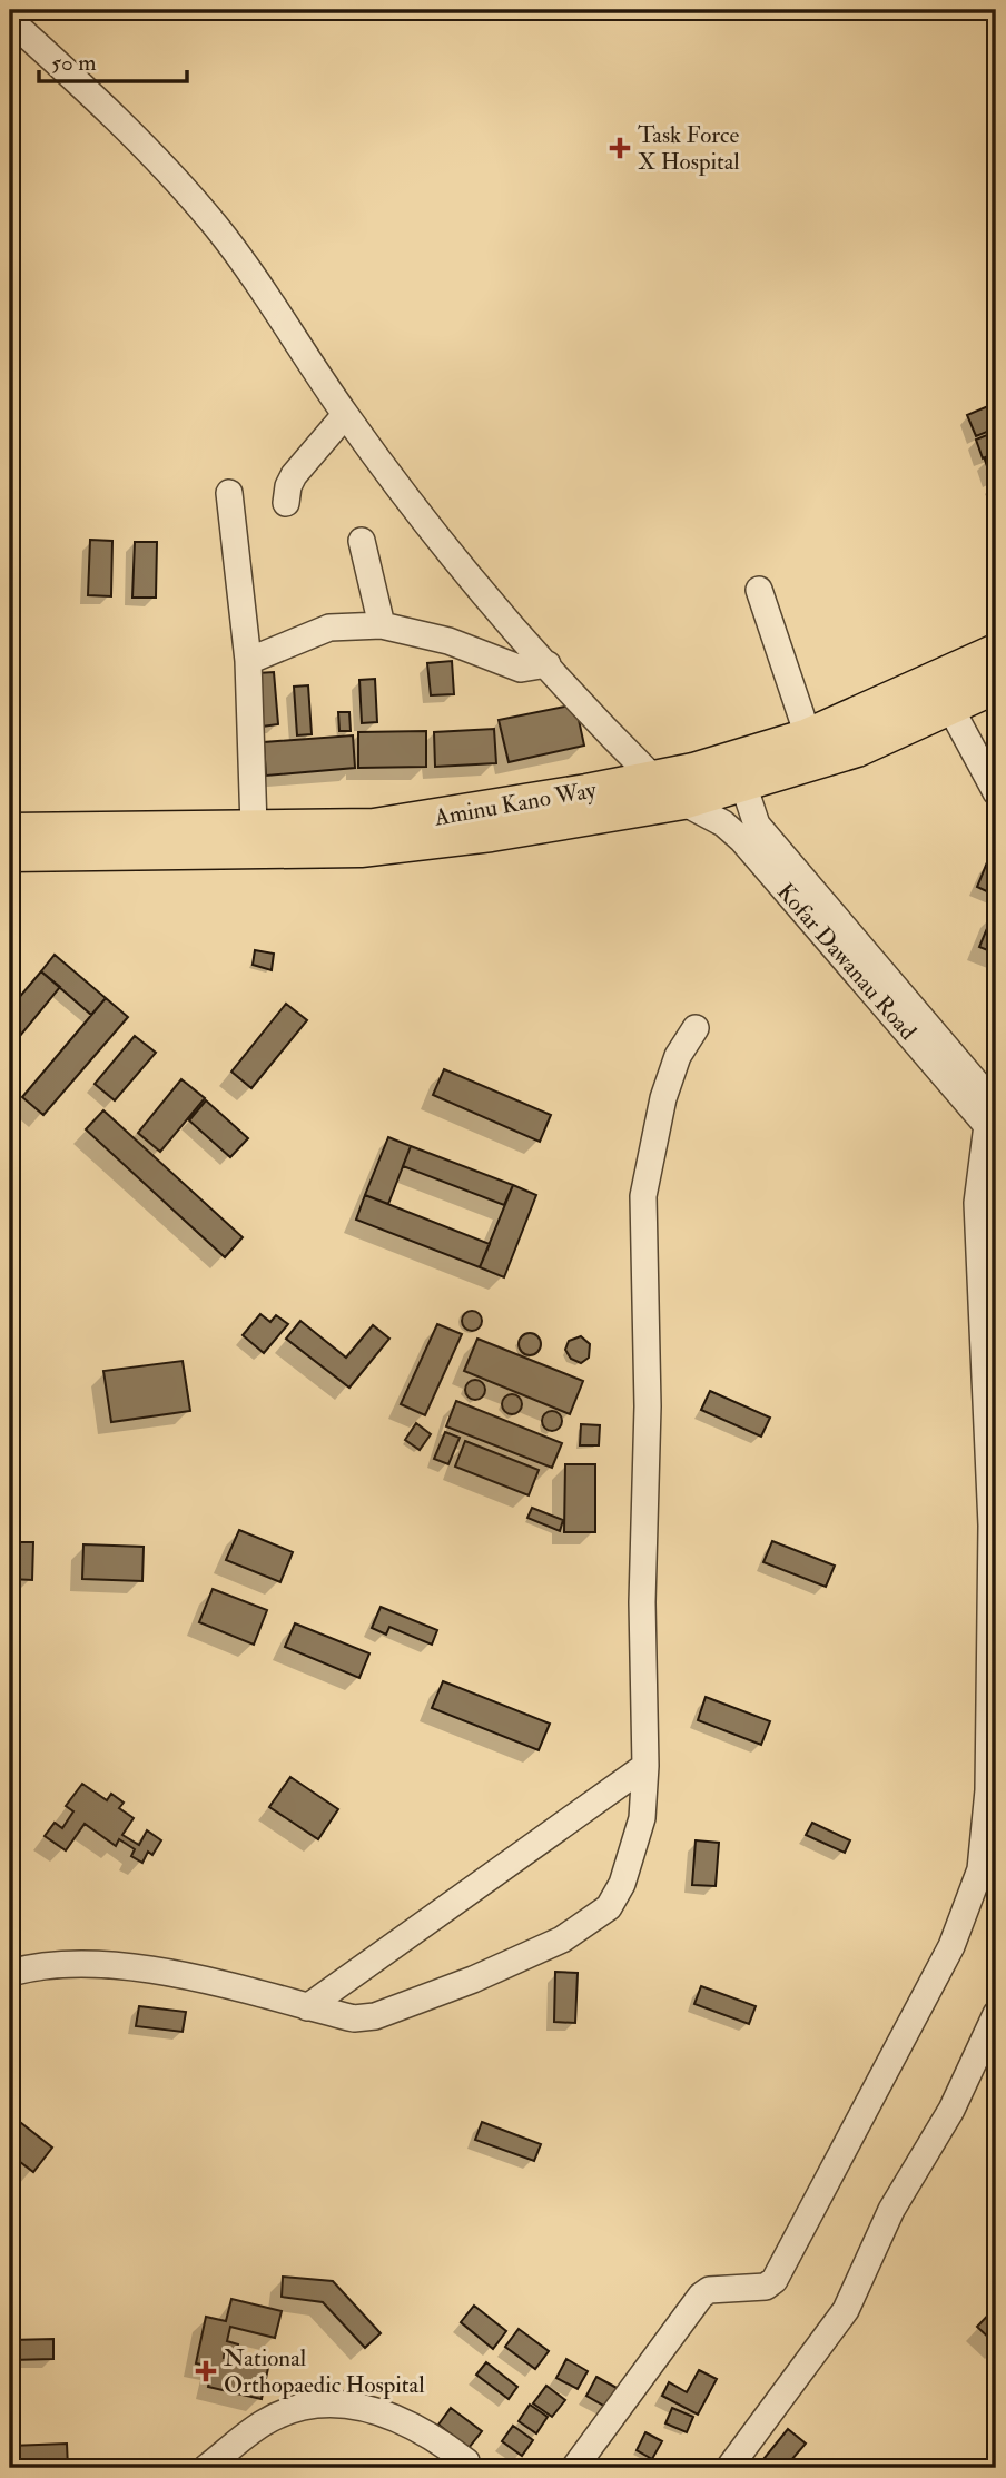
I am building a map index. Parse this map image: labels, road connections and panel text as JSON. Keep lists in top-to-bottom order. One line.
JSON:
{"streets":{"main road":["Aminu Kano Way"],"street":["Kofar Dawanau Road"]},"crossings":[["Aminu Kano Way","Kofar Dawanau Road"]],"places":{"health":["Task Force X Hospital","National Orthopaedic Hospital"]},"scale_bar":"50 m"}
